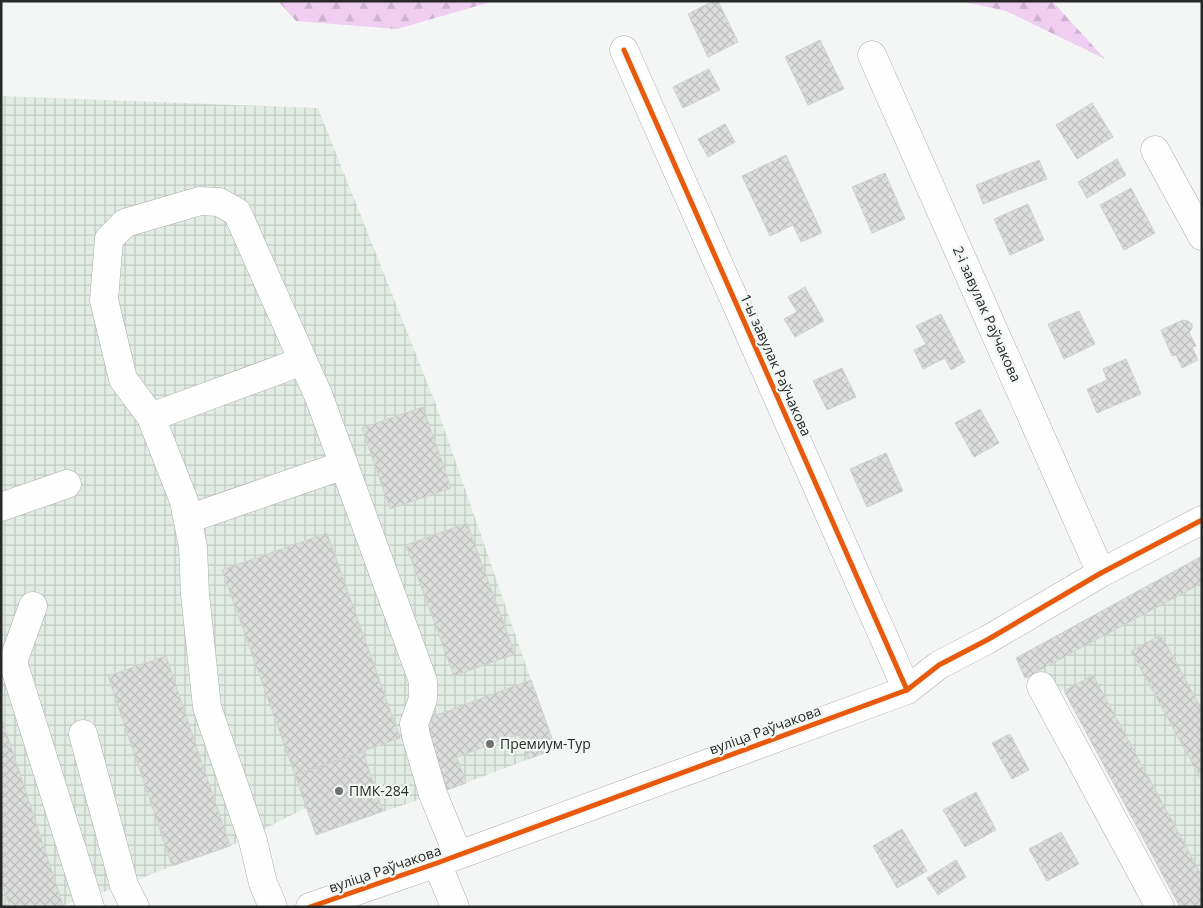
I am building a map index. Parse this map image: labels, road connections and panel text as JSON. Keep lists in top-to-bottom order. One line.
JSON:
{"streets":{"street":["2-і завулак Раўчакова","1-ы завулак Раўчакова","вуліца Раўчакова"]},"crossings":[["2-і завулак Раўчакова","вуліца Раўчакова"],["1-ы завулак Раўчакова","вуліца Раўчакова"]],"places":["Премиум-Тур","ПМК-284"]}
